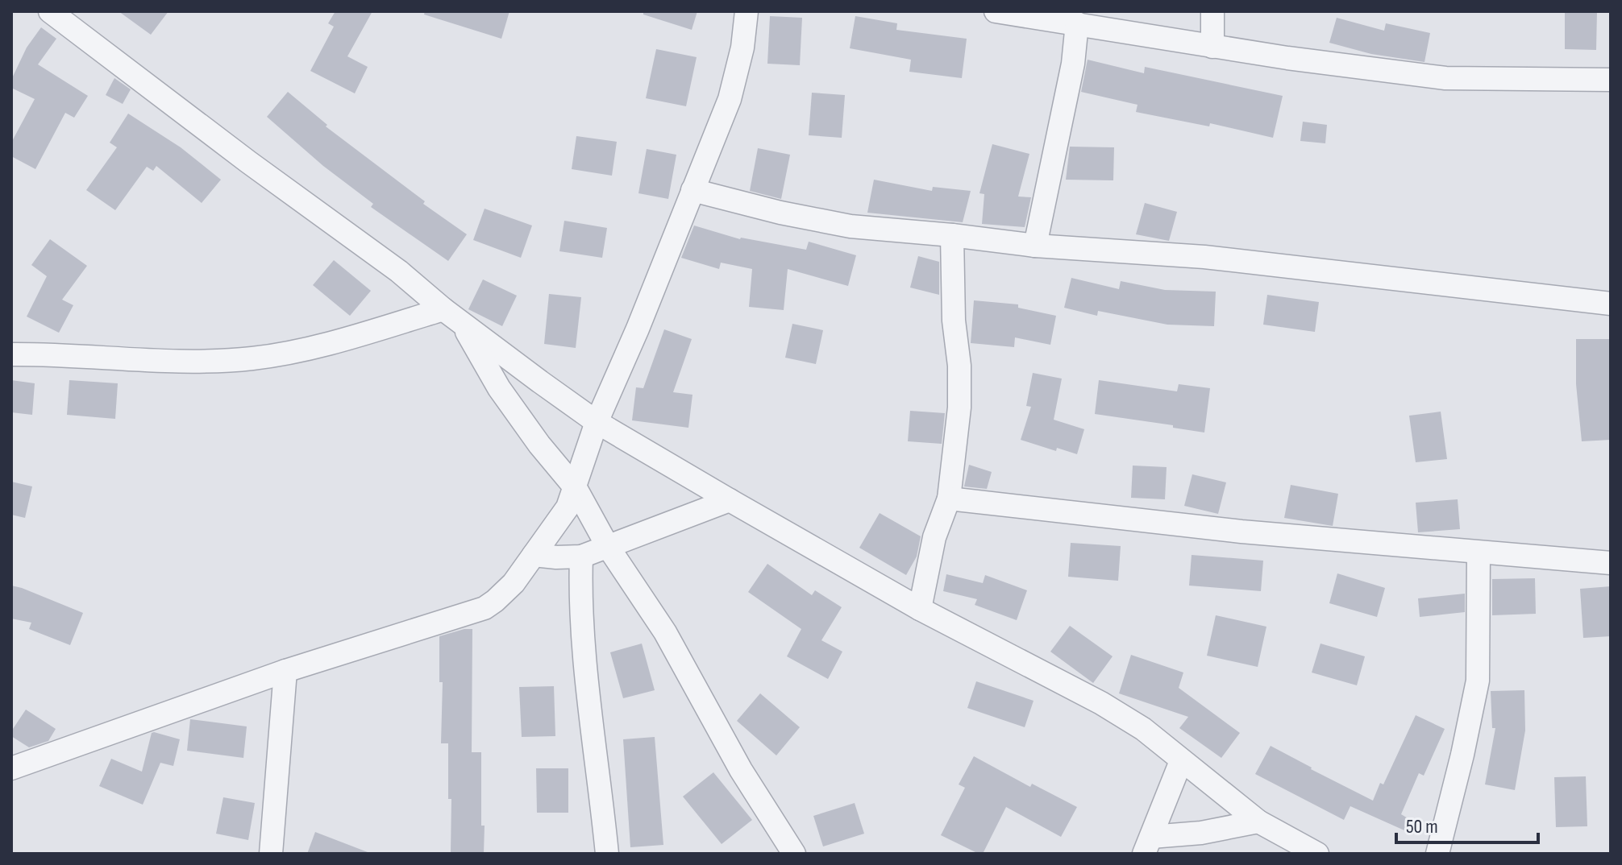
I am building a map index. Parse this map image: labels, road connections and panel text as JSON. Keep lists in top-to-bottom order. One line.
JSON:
{"scale_bar":"50 m"}
